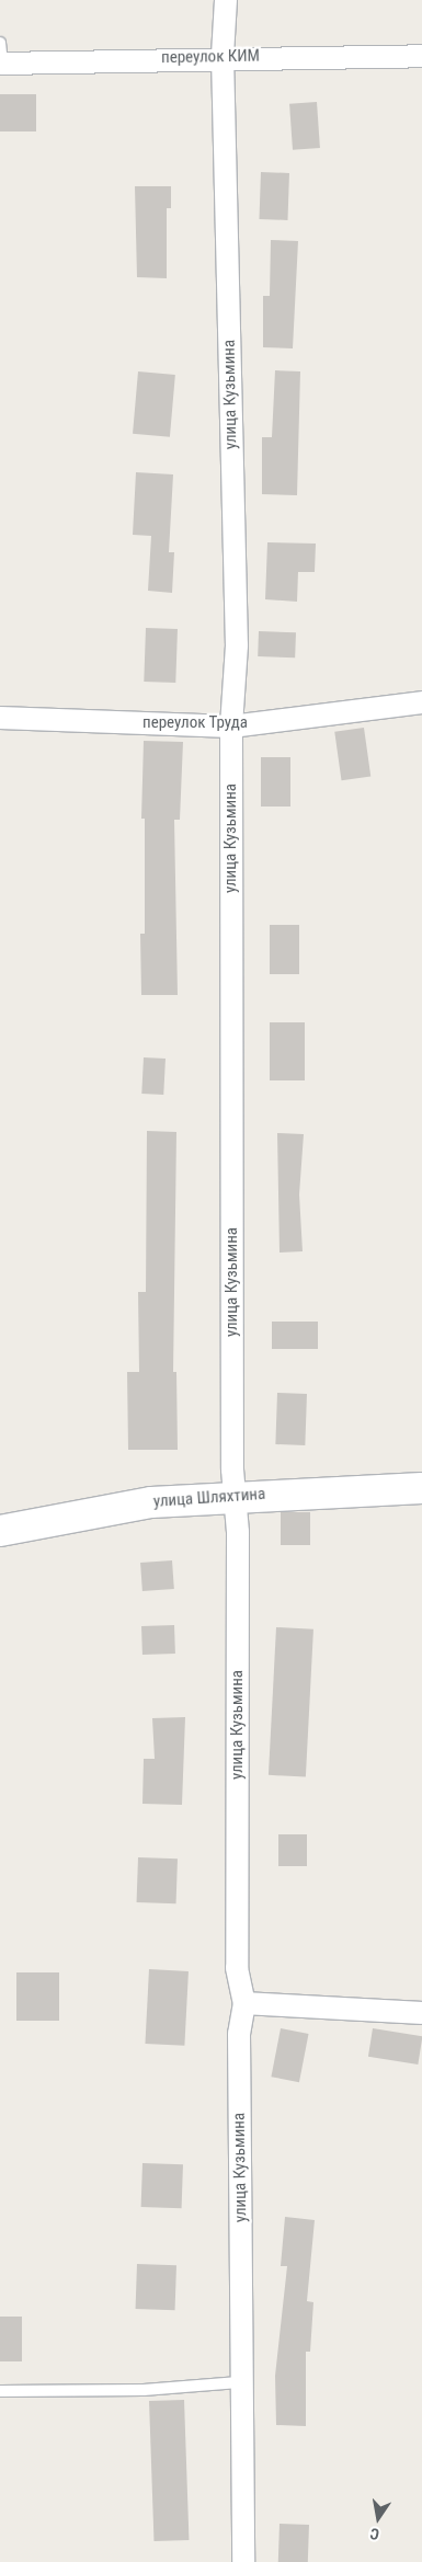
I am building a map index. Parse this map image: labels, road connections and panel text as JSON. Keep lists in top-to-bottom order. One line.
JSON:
{"streets":{"main road":["улица Шляхтина"],"street":["переулок КИМ","улица Кузьмина","переулок Труда"]},"crossings":[["переулок КИМ","улица Кузьмина"],["улица Кузьмина","переулок Труда"],["улица Кузьмина","улица Шляхтина"]],"north":"bottom"}
